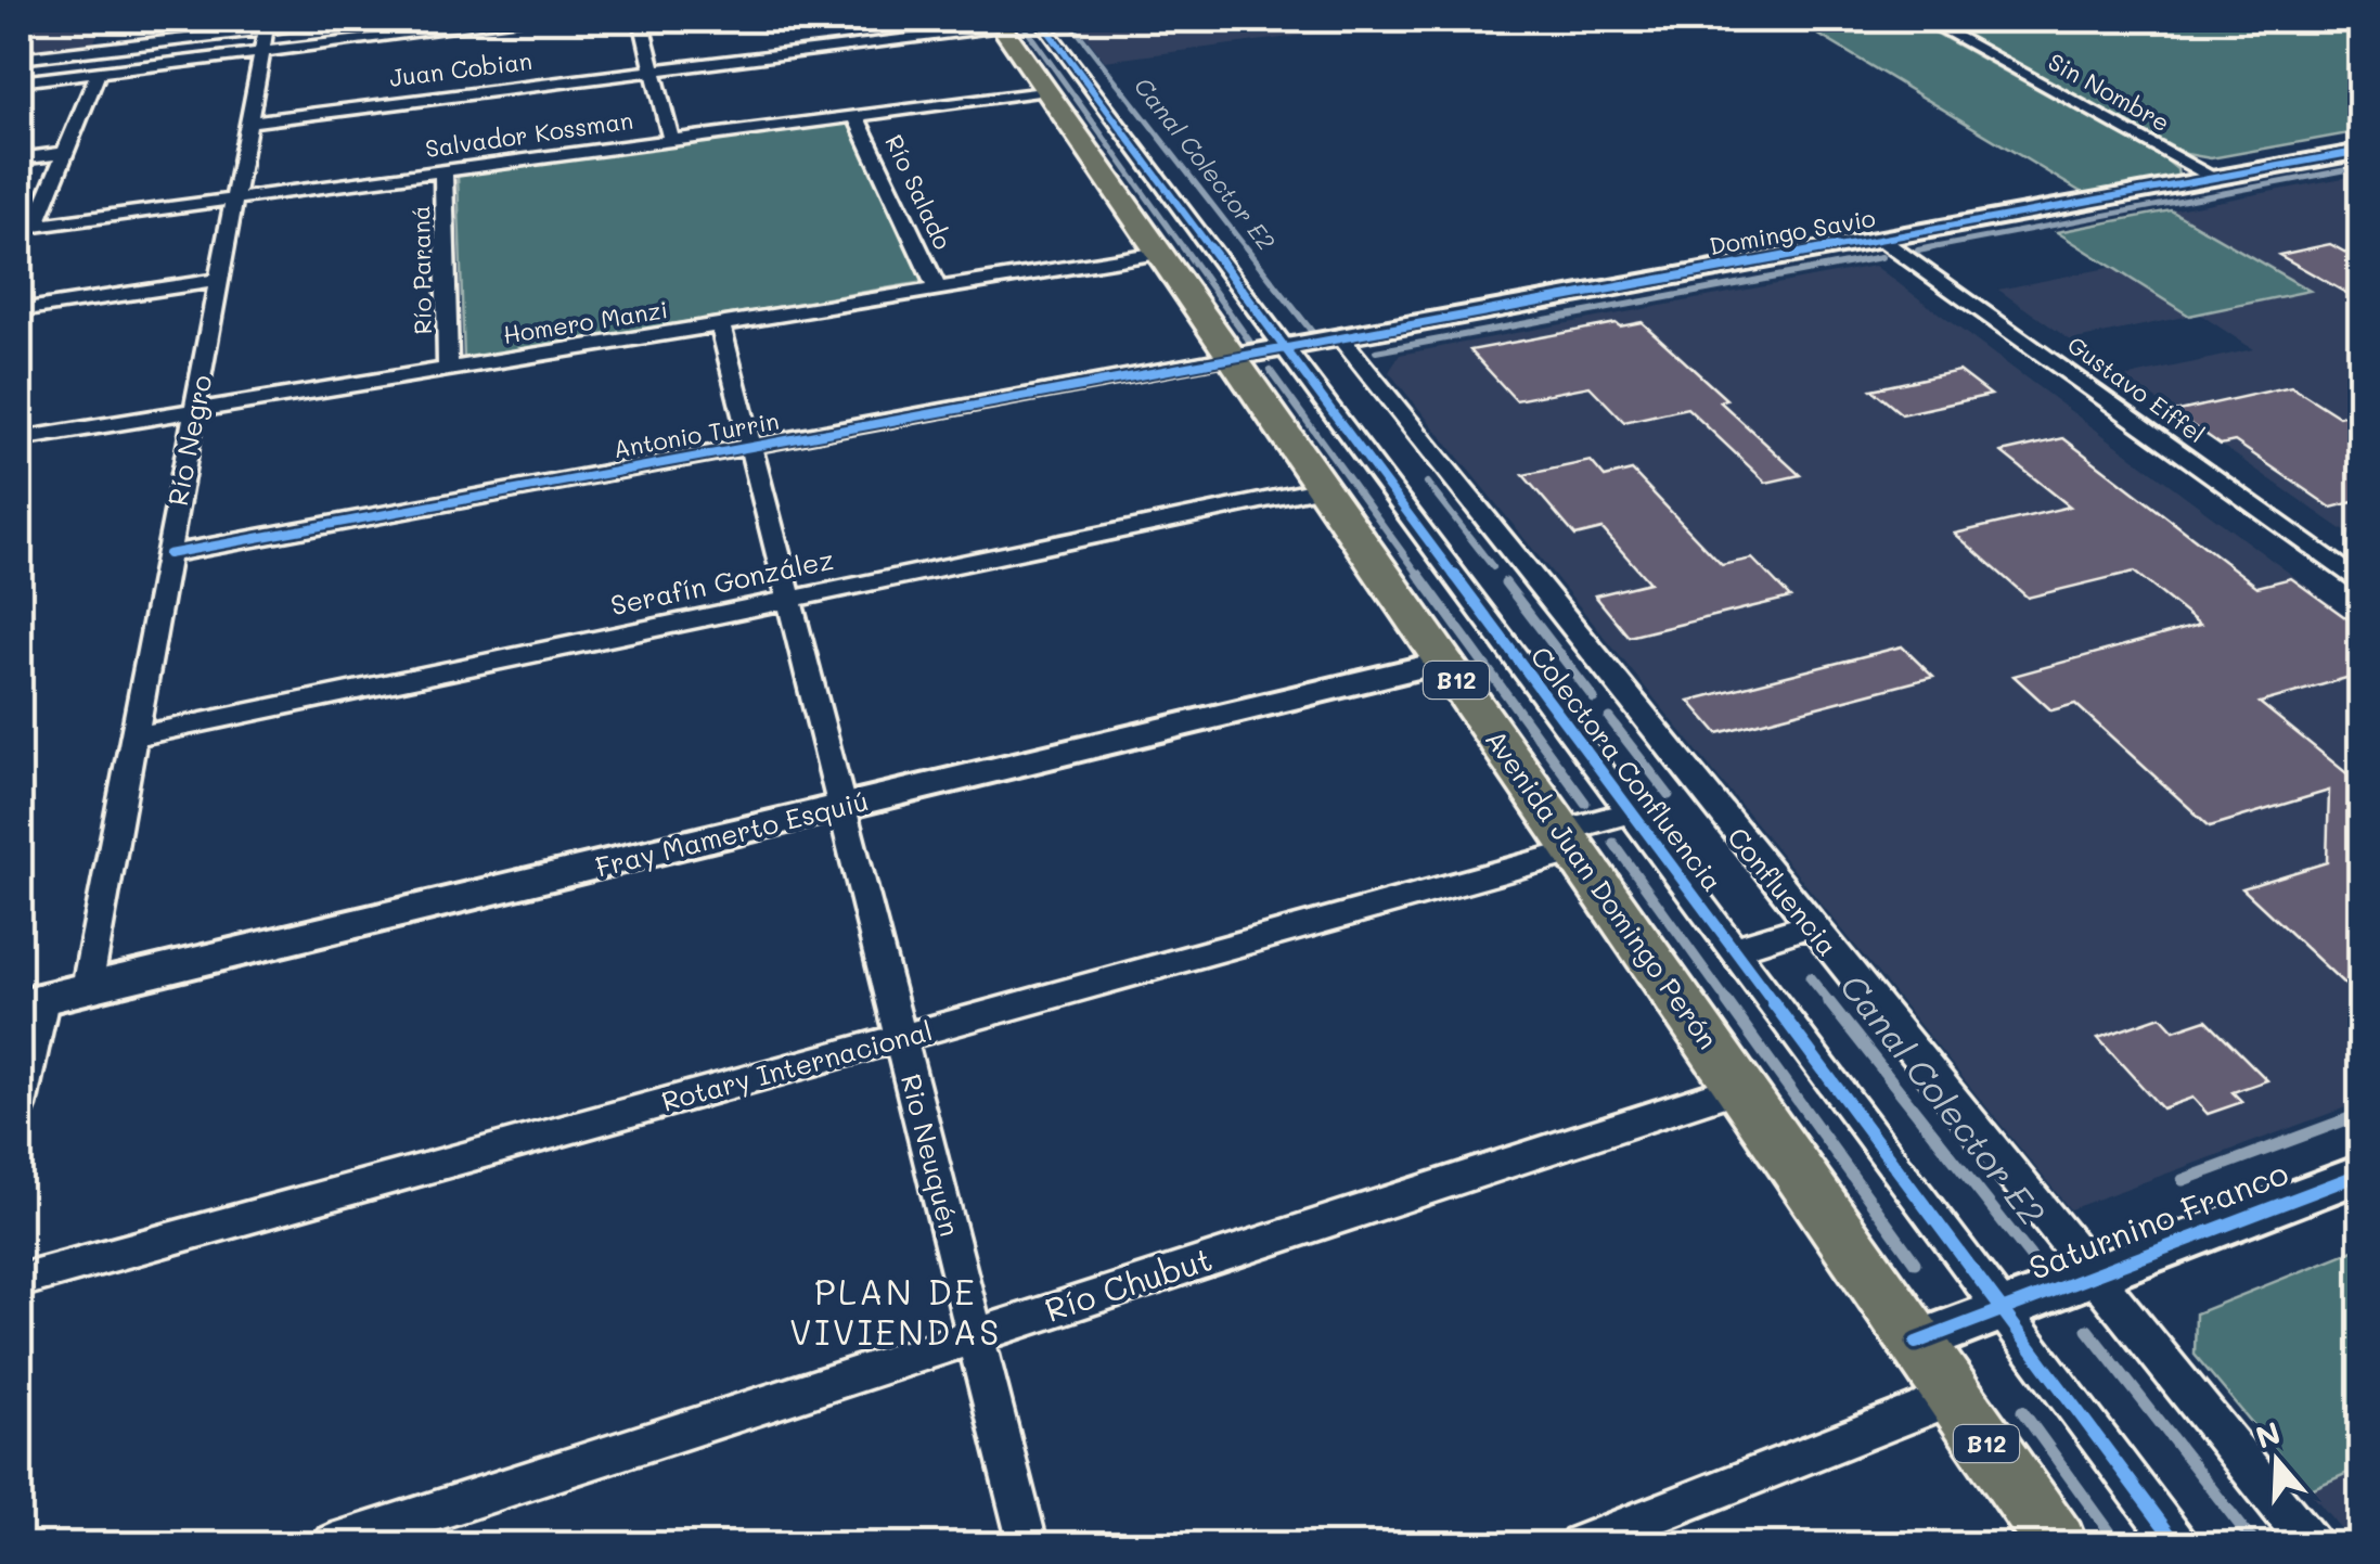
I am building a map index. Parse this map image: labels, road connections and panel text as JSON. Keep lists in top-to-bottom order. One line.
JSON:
{"streets":{"main road":["B12","Avenida Juan Domingo Perón"],"street":["Juan Cobian","Sin Nombre","Salvador Kossman","Río Salado","Domingo Savio","Río Paraná","Homero Manzi","Gustavo Eiffel","Antonio Turrin","Río Negro","Serafín González","Colectora Confluencia","Fray Mamerto Esquiú","Confluencia","Rotary Internacional","Rio Neuquén","Saturnino Franco","Río Chubut"]},"crossings":[["Juan Cobian","Río Negro"],["Juan Cobian","Avenida Juan Domingo Perón"],["Sin Nombre","Domingo Savio"],["Salvador Kossman","Río Salado"],["Salvador Kossman","Río Paraná"],["Salvador Kossman","Río Negro"],["Salvador Kossman","Avenida Juan Domingo Perón"],["Río Salado","Homero Manzi"],["Domingo Savio","Gustavo Eiffel"],["Domingo Savio","Antonio Turrin"],["Domingo Savio","Colectora Confluencia"],["Domingo Savio","Avenida Juan Domingo Perón"],["Domingo Savio","Confluencia"],["Río Paraná","Homero Manzi"],["Homero Manzi","Río Negro"],["Homero Manzi","Avenida Juan Domingo Perón"],["Homero Manzi","Rio Neuquén"],["Antonio Turrin","Río Negro"],["Antonio Turrin","Avenida Juan Domingo Perón"],["Antonio Turrin","Rio Neuquén"],["Río Negro","Serafín González"],["Río Negro","Fray Mamerto Esquiú"],["Serafín González","Avenida Juan Domingo Perón"],["Serafín González","Rio Neuquén"],["Colectora Confluencia","Rotary Internacional"],["Colectora Confluencia","Saturnino Franco"],["Fray Mamerto Esquiú","Avenida Juan Domingo Perón"],["Fray Mamerto Esquiú","Rio Neuquén"],["Avenida Juan Domingo Perón","Rotary Internacional"],["Avenida Juan Domingo Perón","Saturnino Franco"],["Avenida Juan Domingo Perón","Río Chubut"],["Confluencia","Saturnino Franco"],["Rotary Internacional","Rio Neuquén"],["Rio Neuquén","Río Chubut"]],"districts":["PLAN DE VIVIENDAS"],"water":["Canal Colector E2"],"north":"top"}
